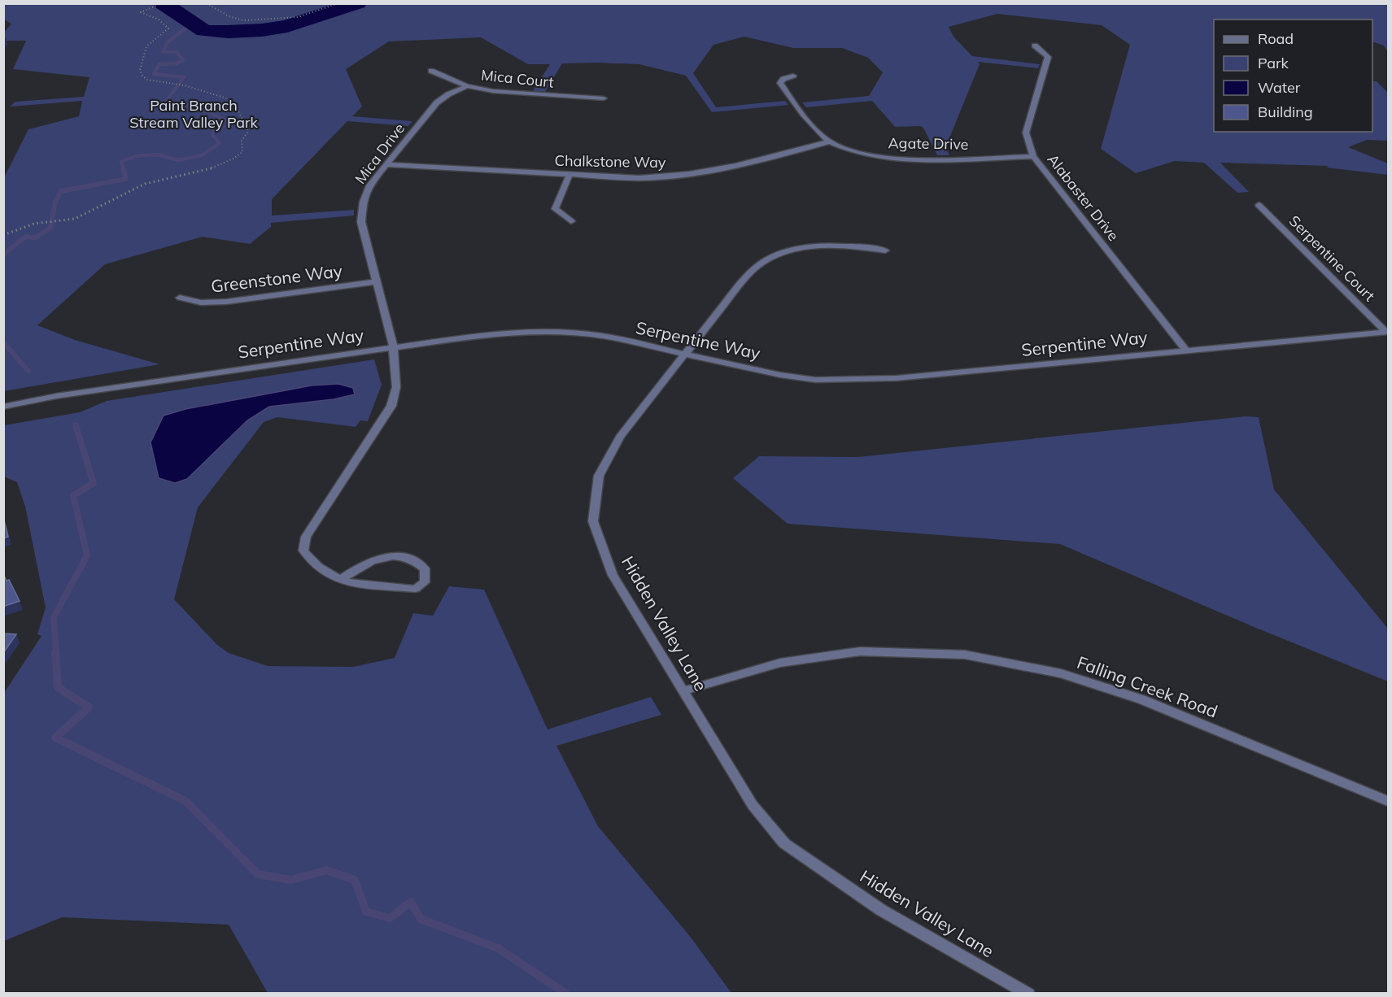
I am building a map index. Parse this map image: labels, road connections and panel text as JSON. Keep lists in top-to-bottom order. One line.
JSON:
{"streets":{"street":["Mica Court","Agate Drive","Mica Drive","Chalkstone Way","Alabaster Drive","Serpentine Court","Greenstone Way","Serpentine Way","Hidden Valley Lane","Falling Creek Road"]},"crossings":[["Mica Court","Mica Drive"],["Agate Drive","Chalkstone Way"],["Agate Drive","Alabaster Drive"],["Mica Drive","Chalkstone Way"],["Mica Drive","Greenstone Way"],["Mica Drive","Serpentine Way"],["Alabaster Drive","Serpentine Way"],["Serpentine Court","Serpentine Way"],["Serpentine Way","Hidden Valley Lane"],["Hidden Valley Lane","Falling Creek Road"]],"parks":["Paint Branch Stream Valley Park"],"legend":["Road","Park","Water","Building"]}
